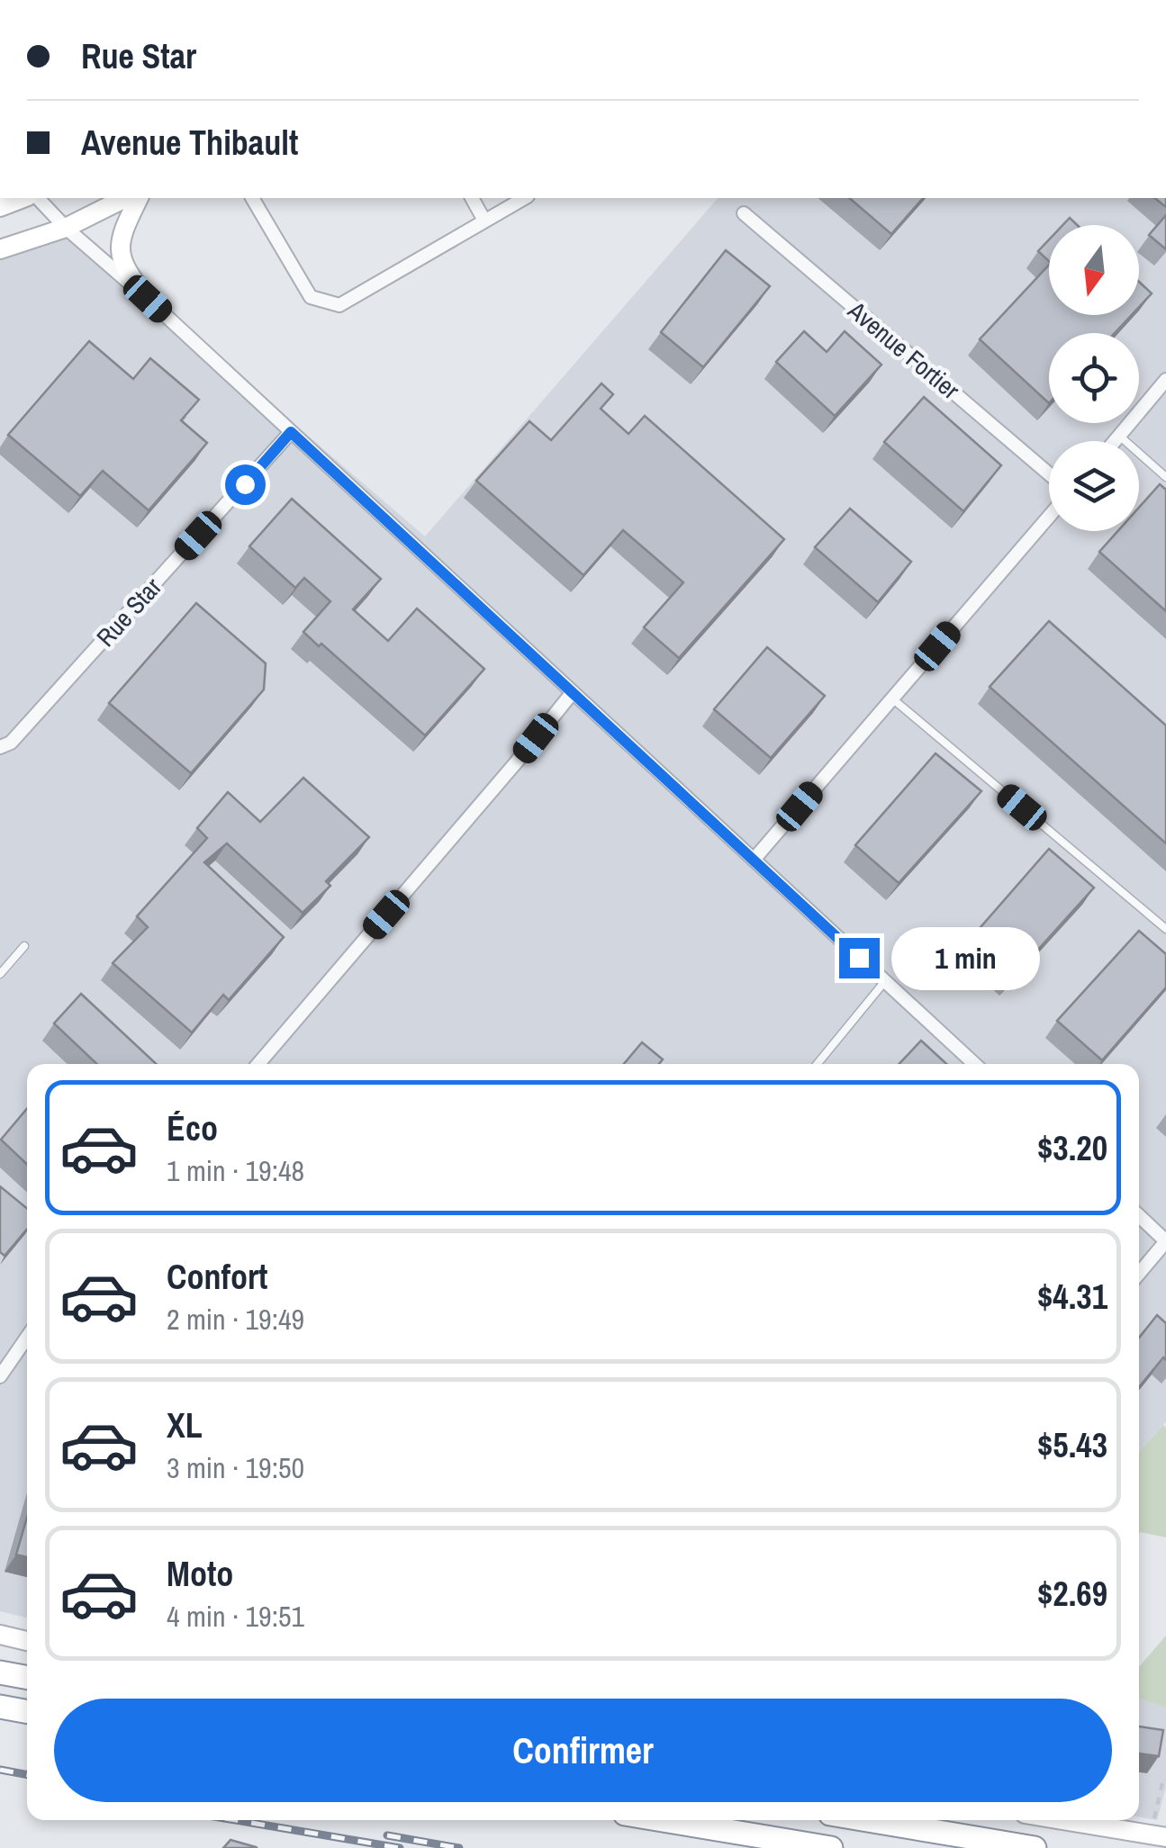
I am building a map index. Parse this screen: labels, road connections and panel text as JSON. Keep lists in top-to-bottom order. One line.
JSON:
{"streets":{"street":["Avenue Fortier","Rue Star"]},"north":"bottom","page":{"banner":["Rue Star","Avenue Thibault"],"bubble":"1 min","list":[{"name":"Éco","note":"1 min · 19:48","value":"$3.20"},{"name":"Confort","note":"2 min · 19:49","value":"$4.31"},{"name":"XL","note":"3 min · 19:50","value":"$5.43"},{"name":"Moto","note":"4 min · 19:51","value":"$2.69"}],"buttons":"Confirmer"}}
